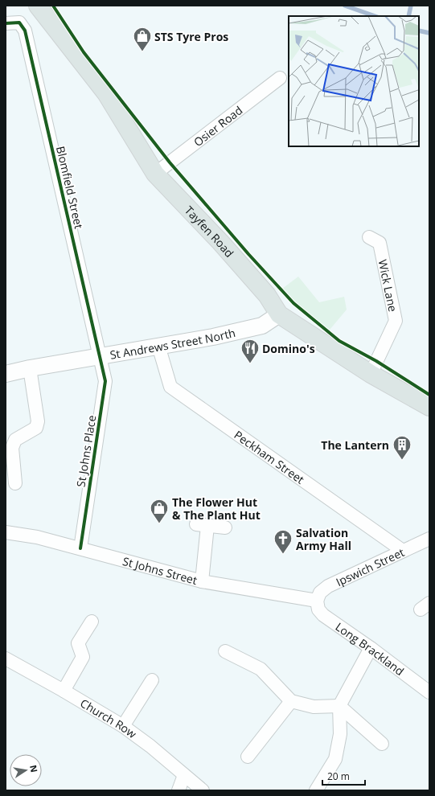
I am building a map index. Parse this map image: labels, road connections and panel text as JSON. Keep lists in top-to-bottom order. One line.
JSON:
{"streets":{"main road":["Tayfen Road"],"street":["Osier Road","Blomfield Street","Wick Lane","St Andrews Street North","St Johns Place","Peckham Street","Ipswich Street","St Johns Street","Long Brackland","Church Row"]},"crossings":[["Osier Road","Tayfen Road"],["Blomfield Street","St Andrews Street North"],["Blomfield Street","St Johns Place"],["Tayfen Road","Wick Lane"],["Tayfen Road","St Andrews Street North"],["St Andrews Street North","St Johns Place"],["St Andrews Street North","Peckham Street"],["St Johns Place","St Johns Street"],["Peckham Street","Ipswich Street"],["Ipswich Street","St Johns Street"],["Ipswich Street","Long Brackland"],["St Johns Street","Long Brackland"]],"places":{"shop":["STS Tyre Pros","The Flower Hut & The Plant Hut"],"restaurant":["Domino's"],"building":["The Lantern"],"church":["Salvation Army Hall"]},"scale_bar":"20 m","north":"right"}
